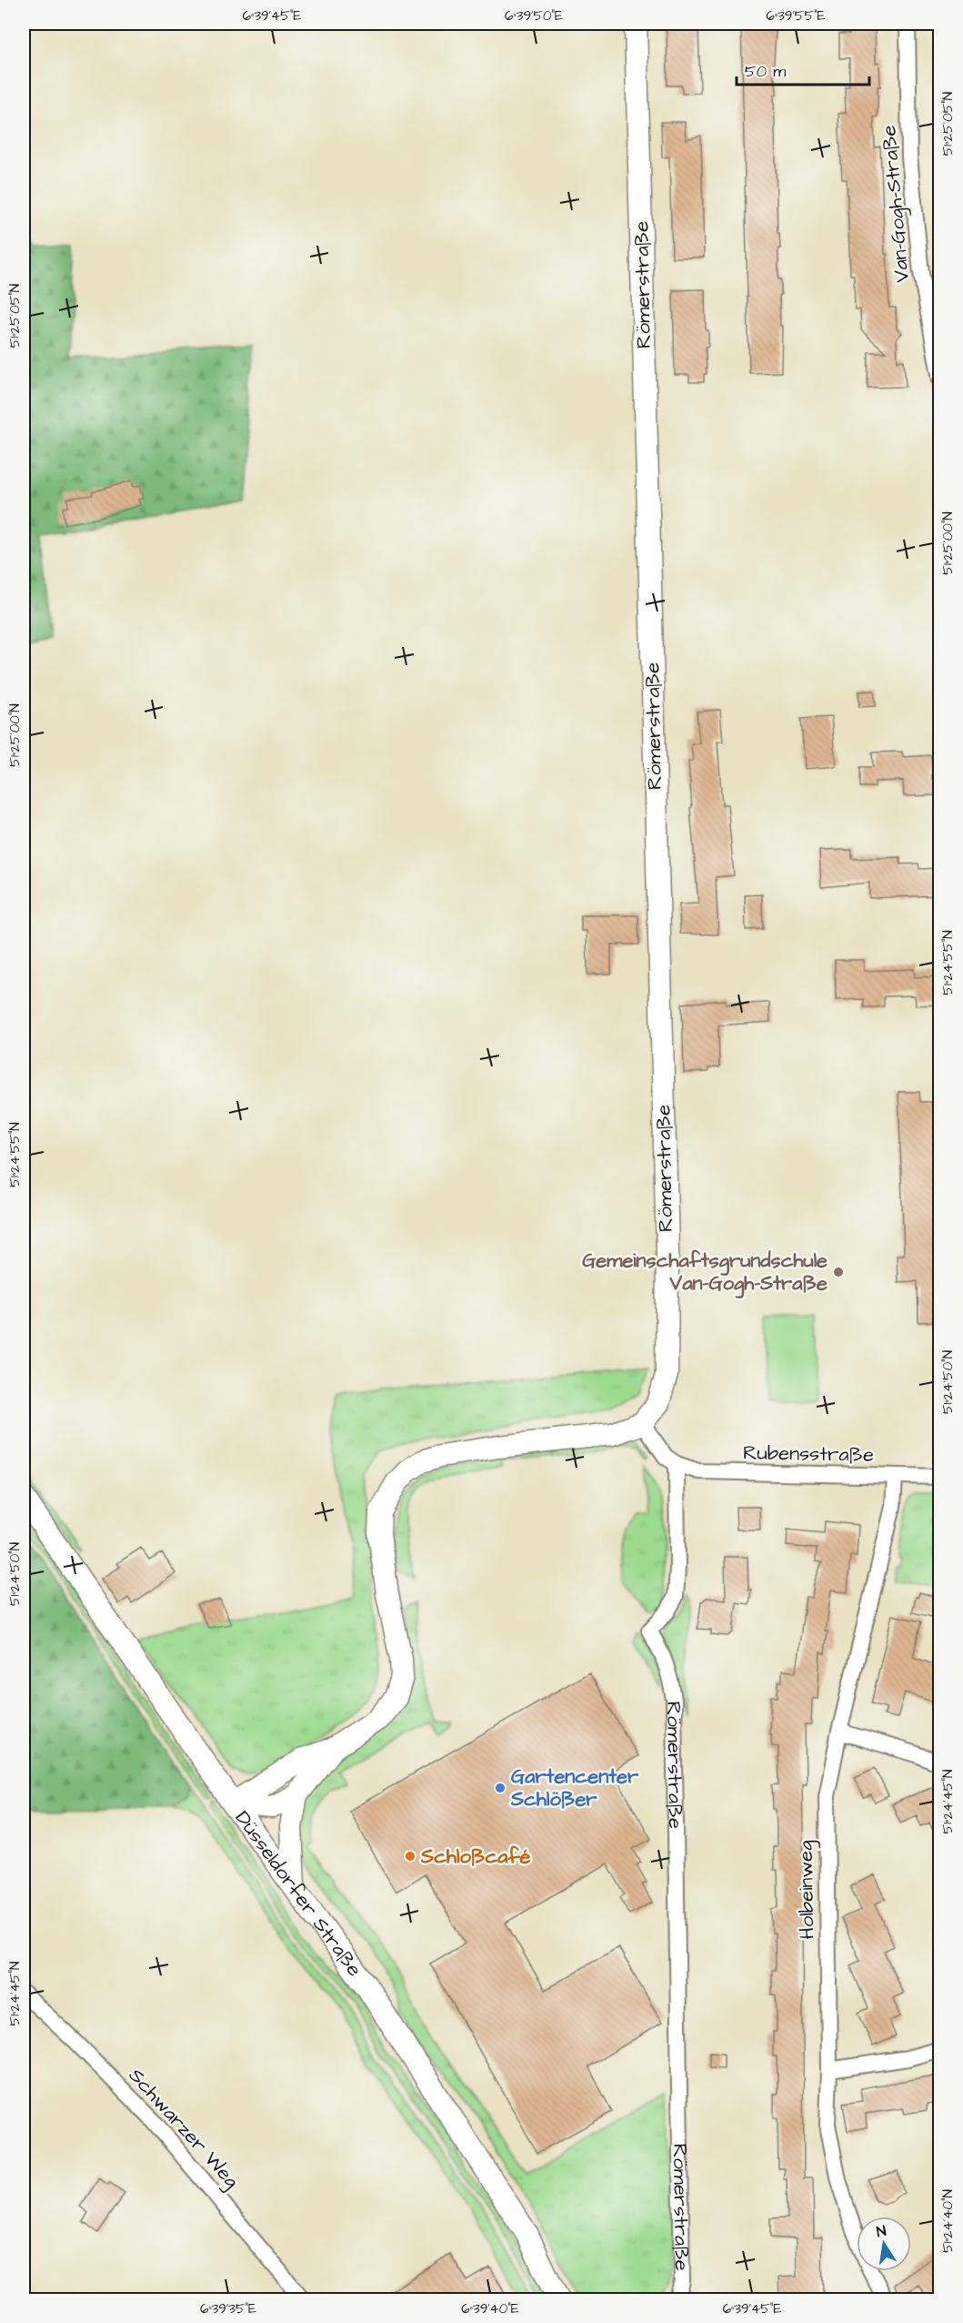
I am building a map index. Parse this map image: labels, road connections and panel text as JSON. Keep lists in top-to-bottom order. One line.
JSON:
{"streets":{"street":["Van-Gogh-Straße","Römerstraße","Rubensstraße","Holbeinweg","Düsseldorfer Straße","Schwarzer Weg"]},"crossings":[["Römerstraße","Rubensstraße"],["Rubensstraße","Holbeinweg"]],"places":["Gemeinschaftsgrundschule Van-Gogh-Straße","Gartencenter Schlößer","Schloßcafé"],"scale_bar":"50 m","north":"top","coordinates":["6°39'45\"E","6°39'50\"E","6°39'55\"E","51°25'05\"N","51°25'00\"N","51°24'55\"N","51°24'50\"N","51°24'45\"N","51°24'40\"N","6°39'35\"E","6°39'40\"E"]}
